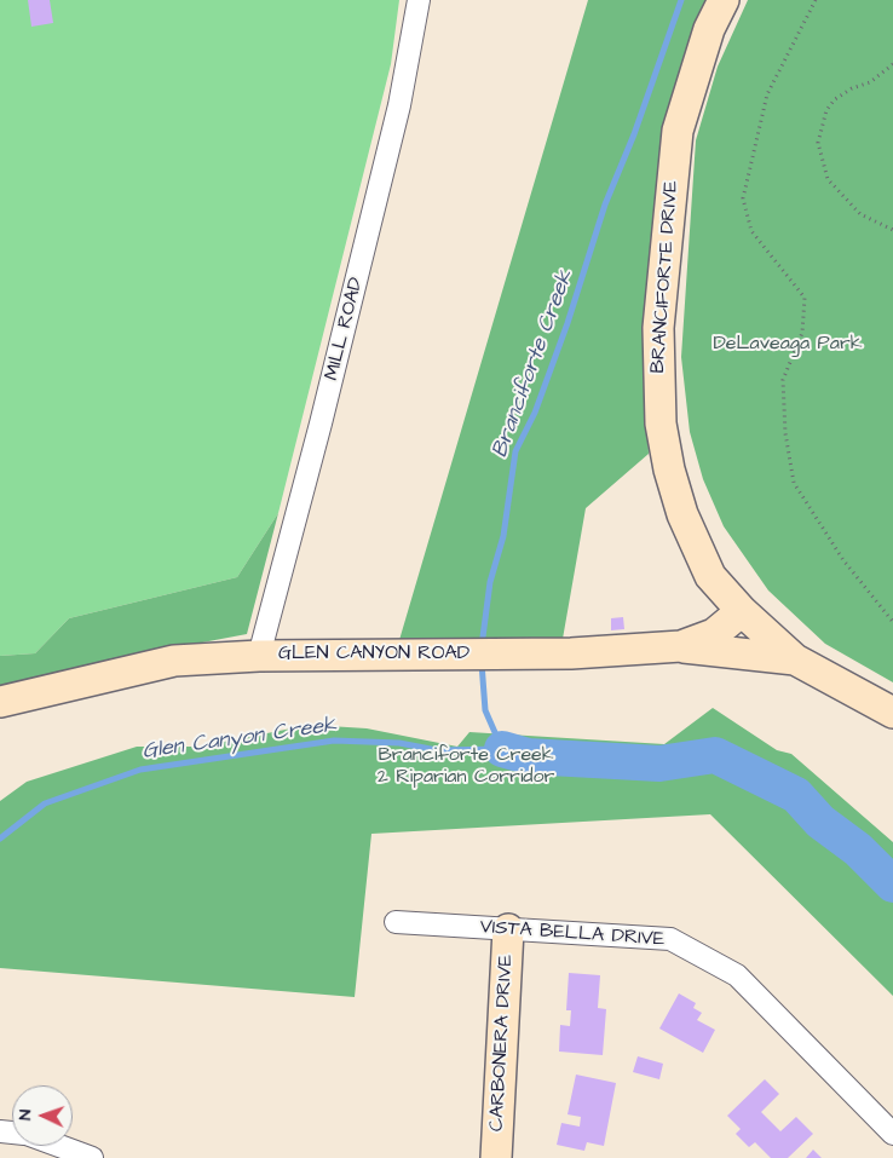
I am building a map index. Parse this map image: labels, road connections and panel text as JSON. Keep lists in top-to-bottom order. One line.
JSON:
{"streets":{"street":["BRANCIFORTE DRIVE","MILL ROAD","GLEN CANYON ROAD","VISTA BELLA DRIVE","CARBONERA DRIVE"]},"crossings":[["BRANCIFORTE DRIVE","GLEN CANYON ROAD"],["MILL ROAD","GLEN CANYON ROAD"],["VISTA BELLA DRIVE","CARBONERA DRIVE"]],"water":["Branciforte Creek","Glen Canyon Creek"],"parks":["DeLaveaga Park","Branciforte Creek 2 Riparian Corridor"],"north":"left"}
